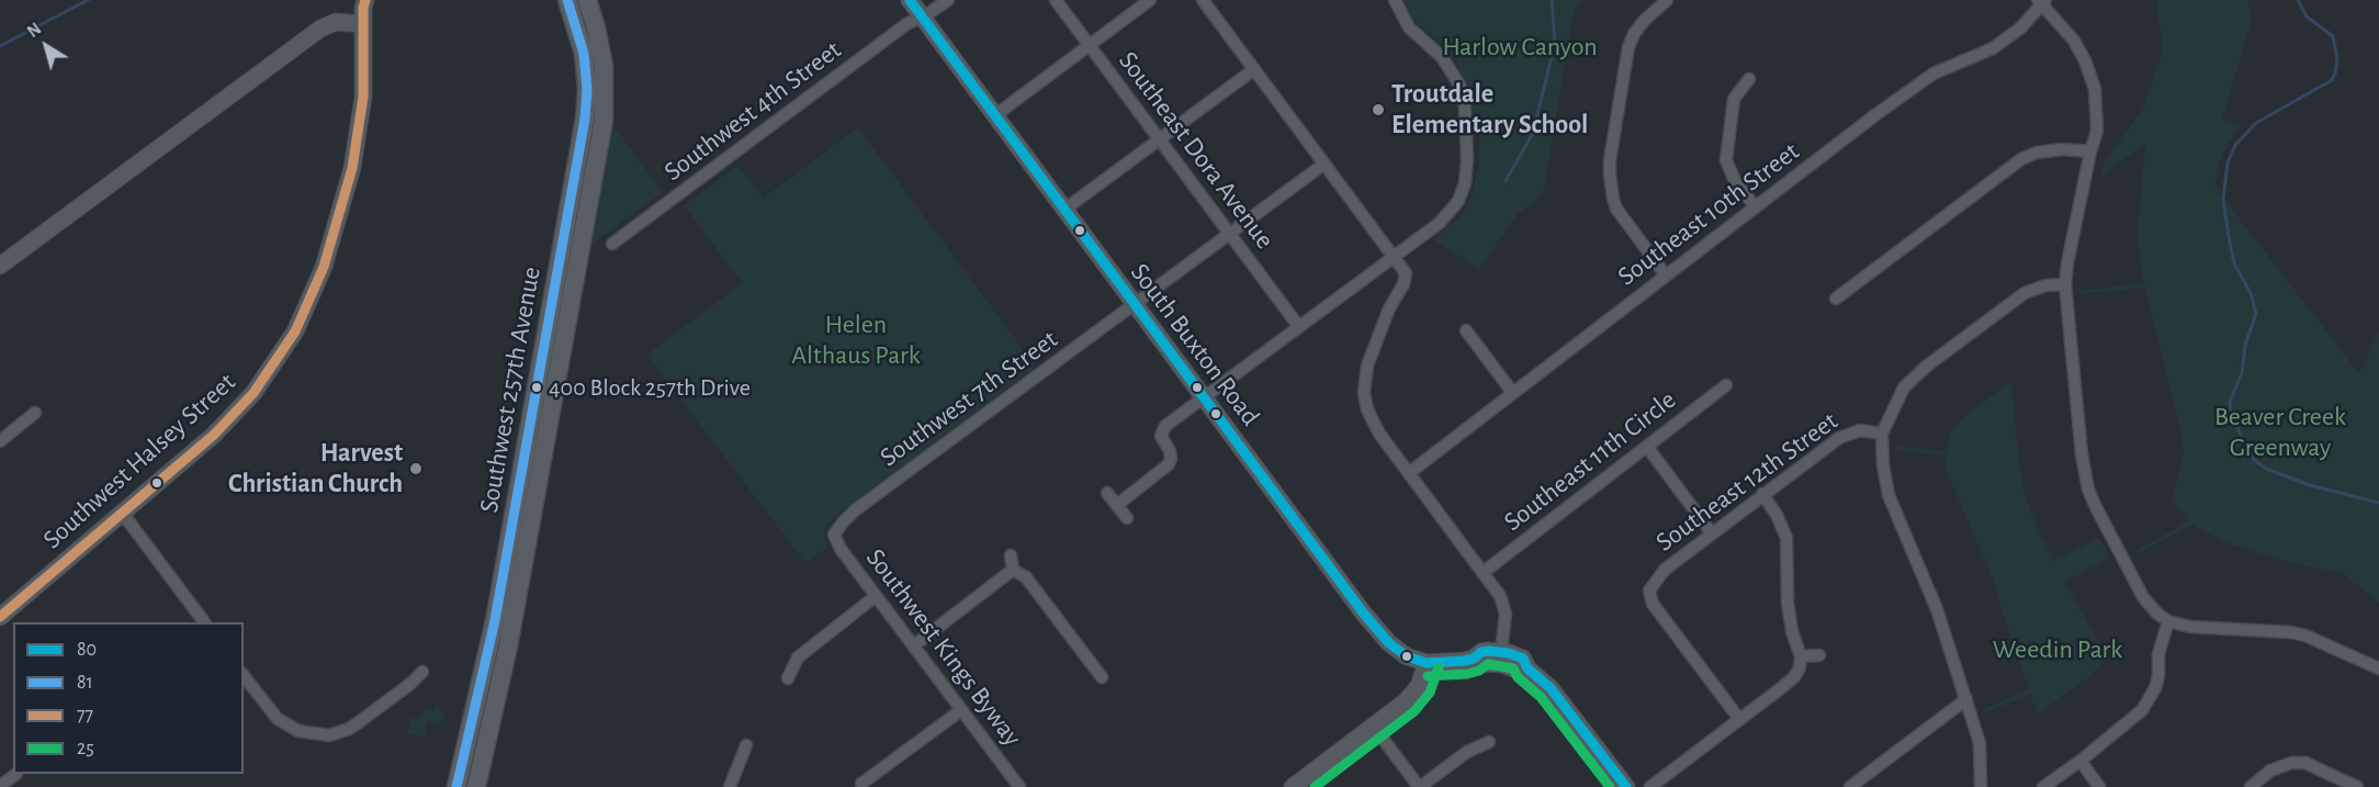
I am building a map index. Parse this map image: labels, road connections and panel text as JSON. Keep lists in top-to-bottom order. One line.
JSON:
{"streets":{"main road":["Southwest 257th Avenue"],"street":["Southwest 4th Street","Southeast Dora Avenue","Southeast 10th Street","South Buxton Road","Southwest 7th Street","Southwest Halsey Street","Southeast 11th Circle","Southeast 12th Street","Southwest Kings Byway"]},"crossings":[["Southwest 4th Street","South Buxton Road"],["Southeast Dora Avenue","Southwest 7th Street"],["South Buxton Road","Southwest 7th Street"],["Southwest 7th Street","Southwest Kings Byway"]],"parks":["Harlow Canyon","Helen Althaus Park","Beaver Creek Greenway","Weedin Park"],"places":["Troutdale Elementary School","400 Block 257th Drive","Harvest Christian Church"],"lines":["transit line 80","transit line 81","transit line 77","transit line 25"],"legend":["80","81","77","25"],"north":"top left"}
